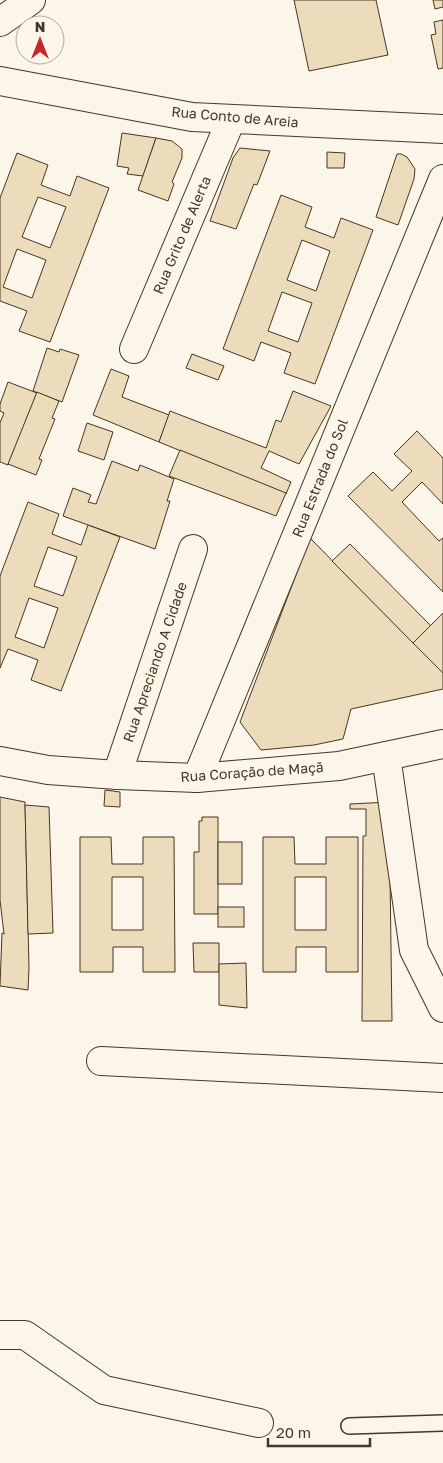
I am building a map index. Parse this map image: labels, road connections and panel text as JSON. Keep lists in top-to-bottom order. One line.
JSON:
{"streets":{"street":["Rua Conto de Areia","Rua Grito de Alerta","Rua Estrada do Sol","Rua Apreciando A Cidade","Rua Coração de Maçã"]},"crossings":[["Rua Conto de Areia","Rua Grito de Alerta"],["Rua Estrada do Sol","Rua Coração de Maçã"],["Rua Apreciando A Cidade","Rua Coração de Maçã"]],"scale_bar":"20 m","north":"top"}
